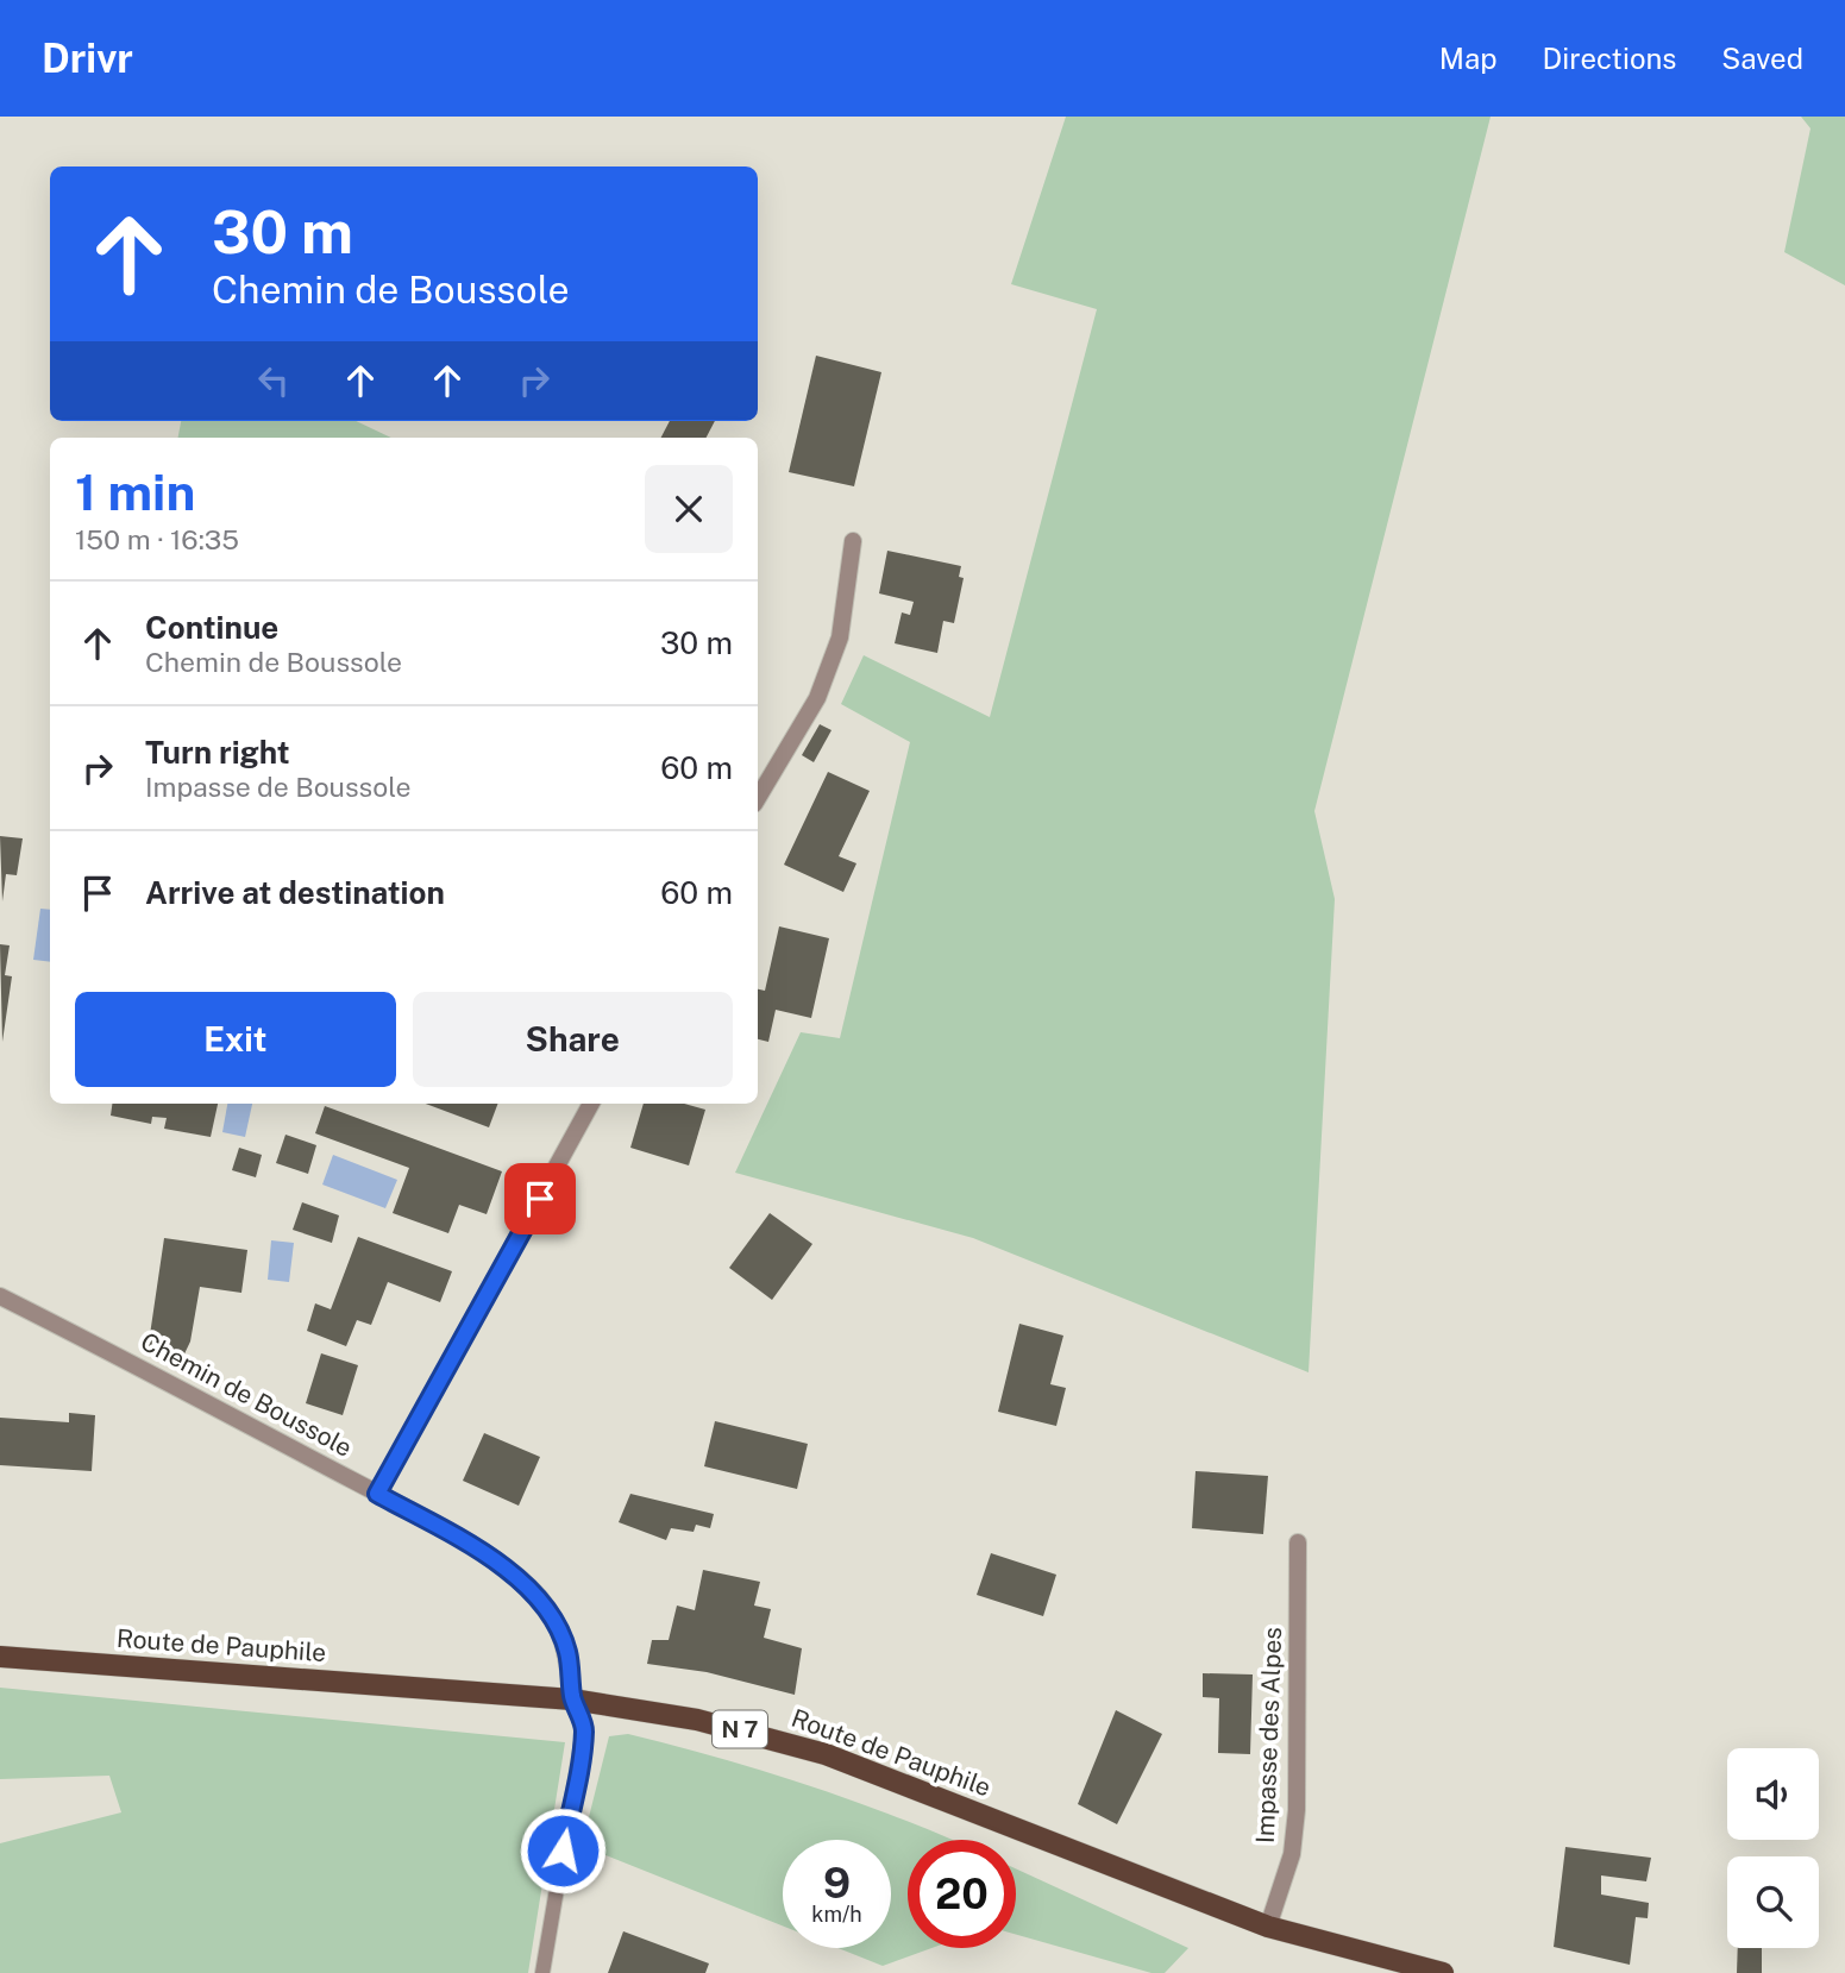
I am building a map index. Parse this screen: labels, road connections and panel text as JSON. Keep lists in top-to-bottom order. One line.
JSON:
{"streets":{"main road":["Route de Pauphile","N 7"],"street":["Chemin de Boussole","Impasse des Alpes"]},"crossings":[["Chemin de Boussole","Route de Pauphile"],["Route de Pauphile","Impasse des Alpes"]],"page":{"header":"Drivr","nav":["Map","Directions","Saved"],"turn":["30 m","Chemin de Boussole"],"heading":["1 min","150 m · 16:35"],"list":[{"name":"Continue","note":"Chemin de Boussole","value":"30 m"},{"name":"Turn right","note":"Impasse de Boussole","value":"60 m"},{"name":"Arrive at destination","value":"60 m"}],"buttons":["Exit","Share"],"speed":"9 km/h","limit":"20"}}
